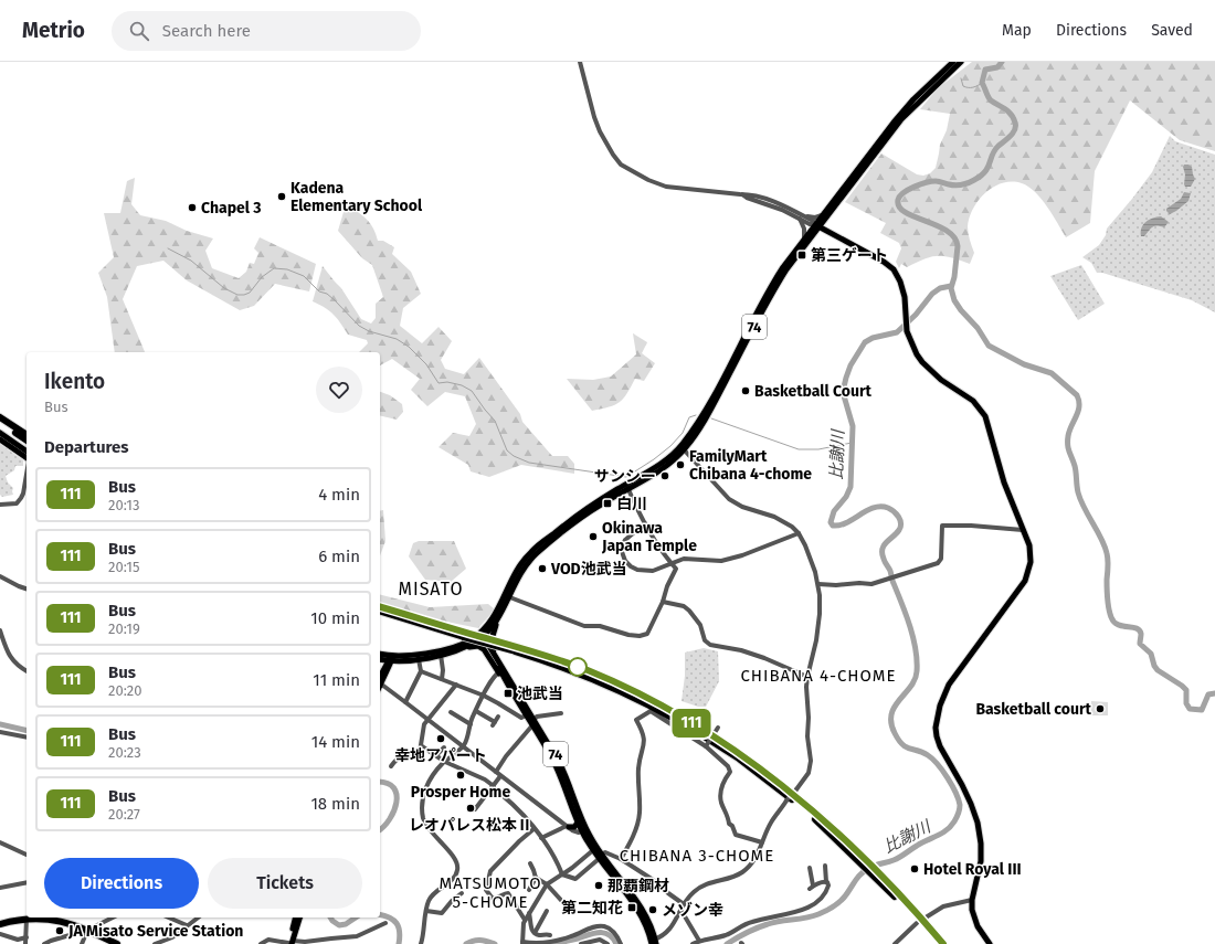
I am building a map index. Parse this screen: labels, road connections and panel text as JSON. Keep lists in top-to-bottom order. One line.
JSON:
{"streets":{"main road":["74"]},"districts":["MISATO","CHIBANA 4-CHOME","CHIBANA 3-CHOME","MATSUMOTO 5-CHOME"],"water":["比謝川"],"places":{"other":["Kadena Elementary School","Chapel 3","Basketball Court","FamilyMart Chibana 4-chome","サンシー","Okinawa Japan Temple","VOD池武当","Basketball court","幸地アパート","Prosper Home","レオパレス松本Ⅱ","Hotel Royal III","那覇鋼材","メゾン幸","JA Misato Service Station"],"transit":["第三ゲート","白川","池武当","第二知花"]},"lines":["bus line 111"],"page":{"header":"Metrio","search":"Search here","nav":["Map","Directions","Saved"],"on_map":"111","heading":[["Ikento","Bus"],"Departures"],"list":[{"mark":"111","name":"Bus","note":"20:13","value":"4 min"},{"mark":"111","name":"Bus","note":"20:15","value":"6 min"},{"mark":"111","name":"Bus","note":"20:19","value":"10 min"},{"mark":"111","name":"Bus","note":"20:20","value":"11 min"},{"mark":"111","name":"Bus","note":"20:23","value":"14 min"},{"mark":"111","name":"Bus","note":"20:27","value":"18 min"}],"buttons":["Directions","Tickets"]}}
